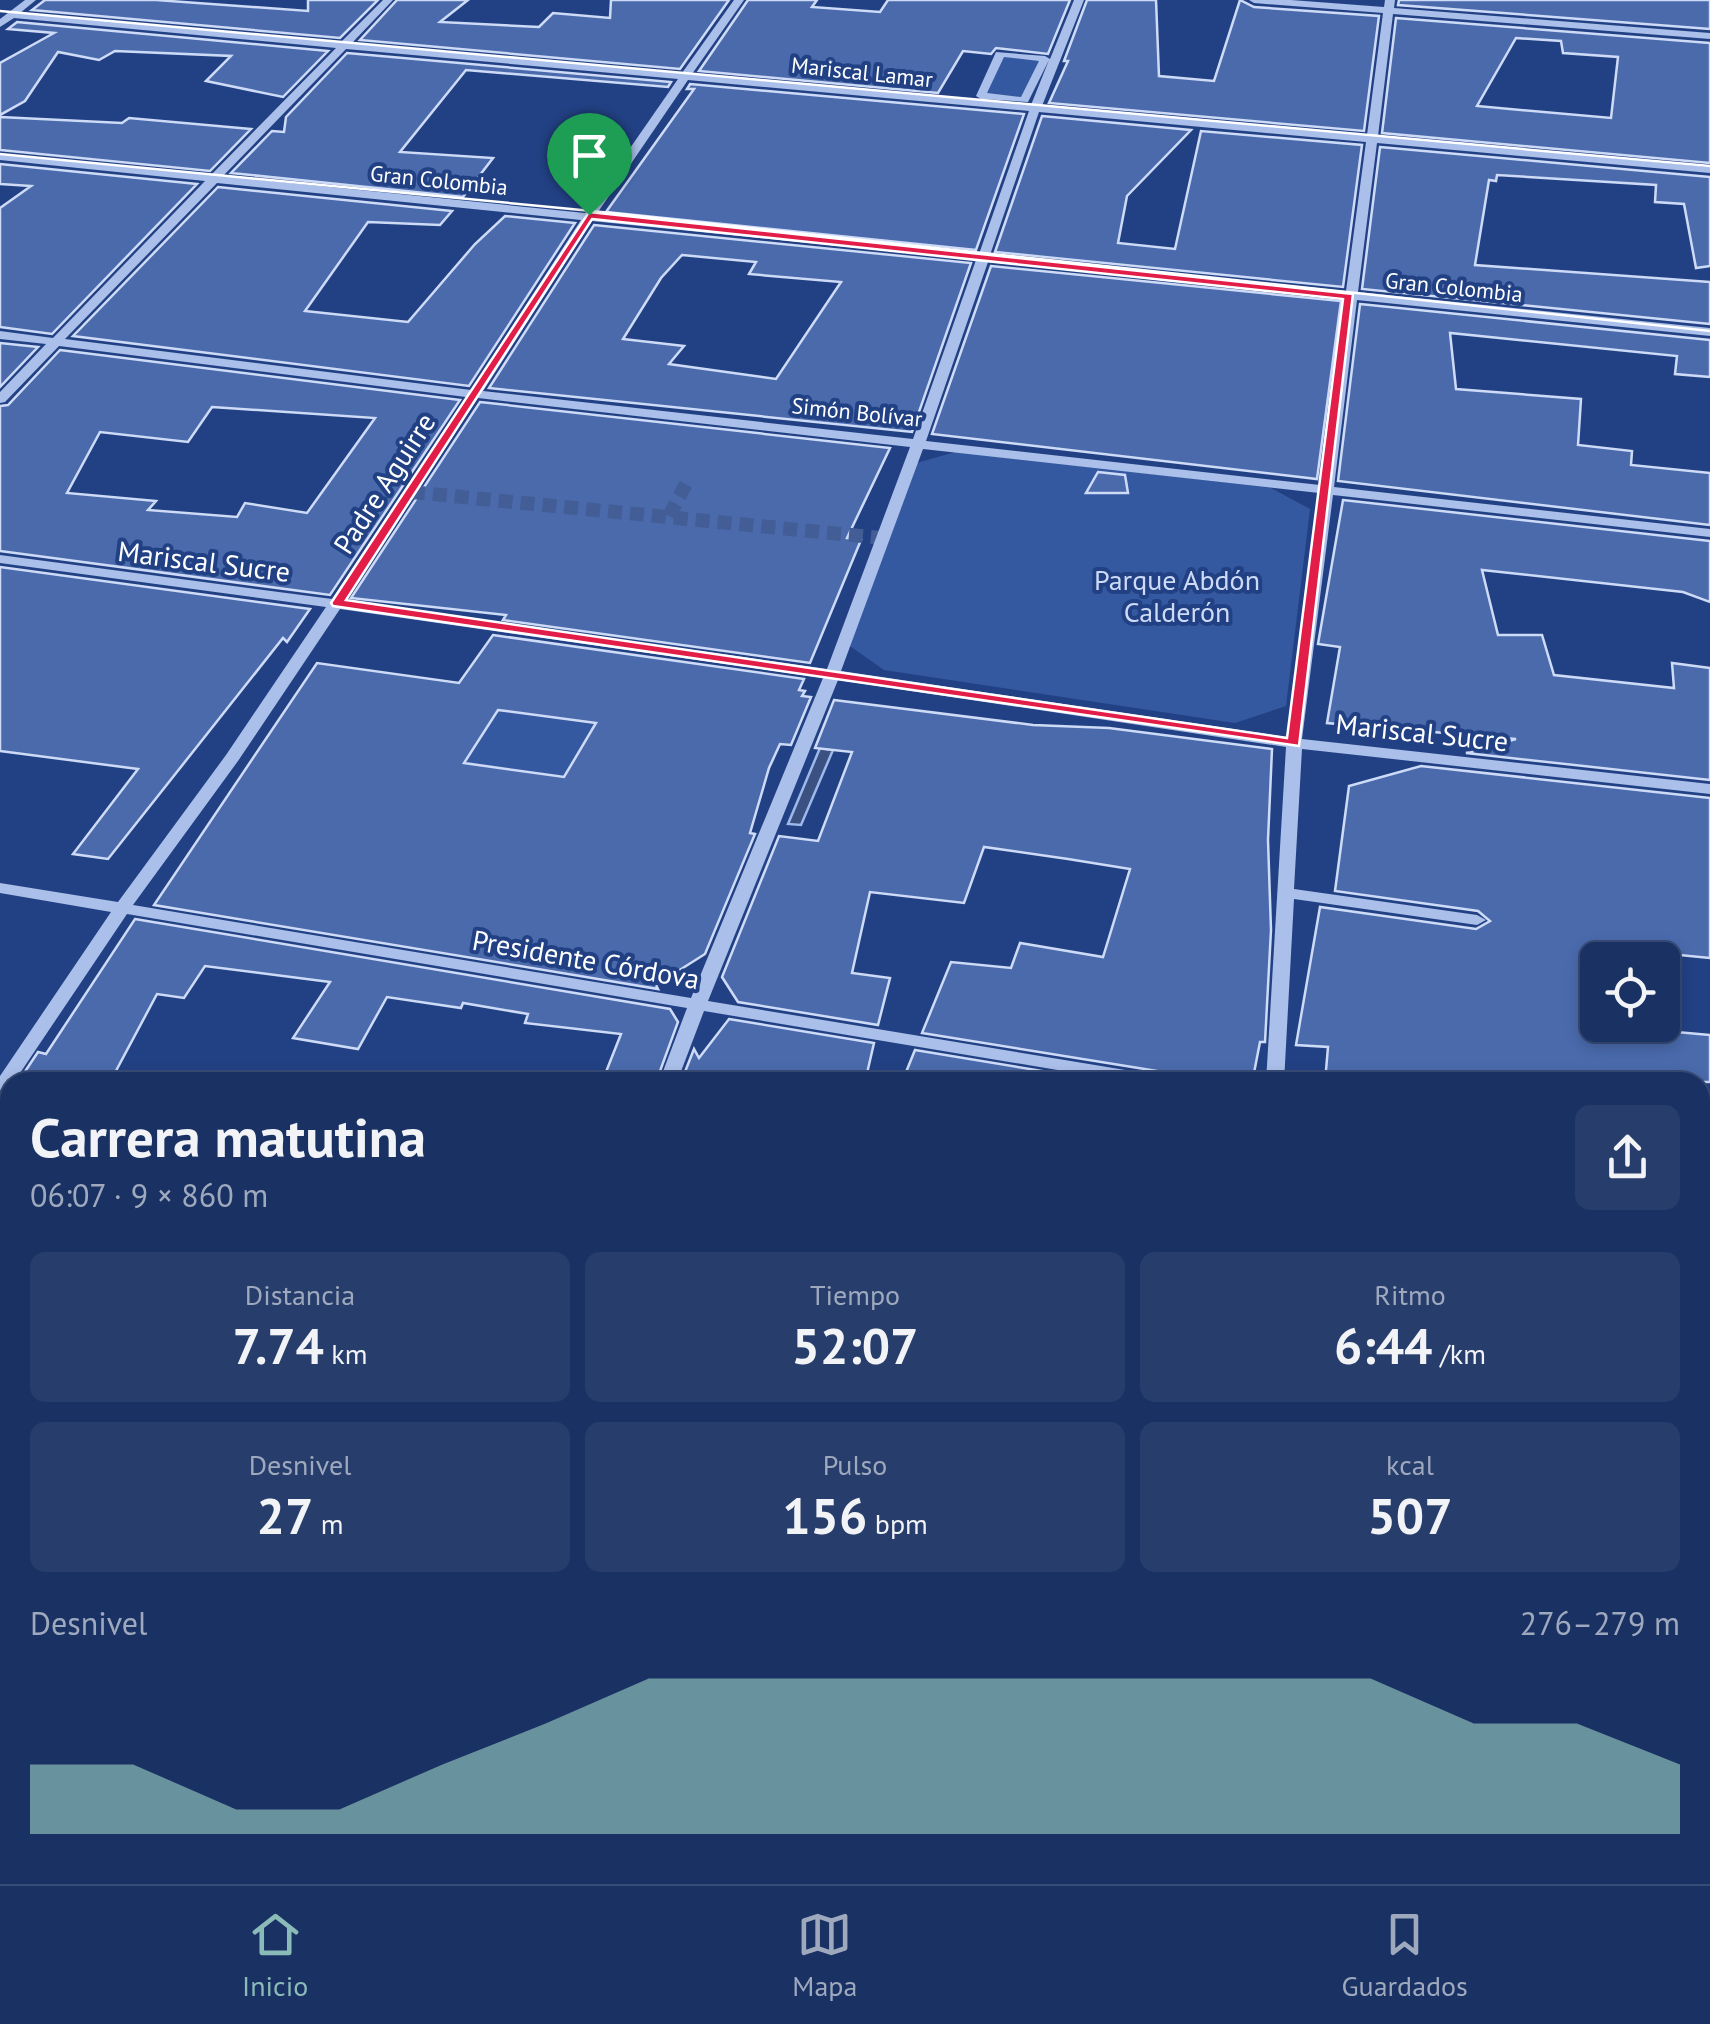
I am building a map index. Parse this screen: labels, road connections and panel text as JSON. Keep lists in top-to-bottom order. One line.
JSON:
{"streets":{"street":["Mariscal Lamar","Gran Colombia","Simón Bolívar","Padre Aguirre","Mariscal Sucre","Presidente Córdova"]},"crossings":[["Mariscal Lamar","Padre Aguirre"],["Gran Colombia","Padre Aguirre"],["Simón Bolívar","Padre Aguirre"],["Padre Aguirre","Mariscal Sucre"],["Padre Aguirre","Presidente Córdova"]],"parks":["Parque Abdón Calderón"],"page":{"heading":["Carrera matutina","06:07 · 9 × 860 m"],"stats":[["Distancia","7.74 km"],["Tiempo","52:07"],["Ritmo","6:44 /km"],["Desnivel","27 m"],["Pulso","156 bpm"],["kcal","507"]],"chart":["Desnivel","276–279 m"],"tabs":["Inicio","Mapa","Guardados"]}}
